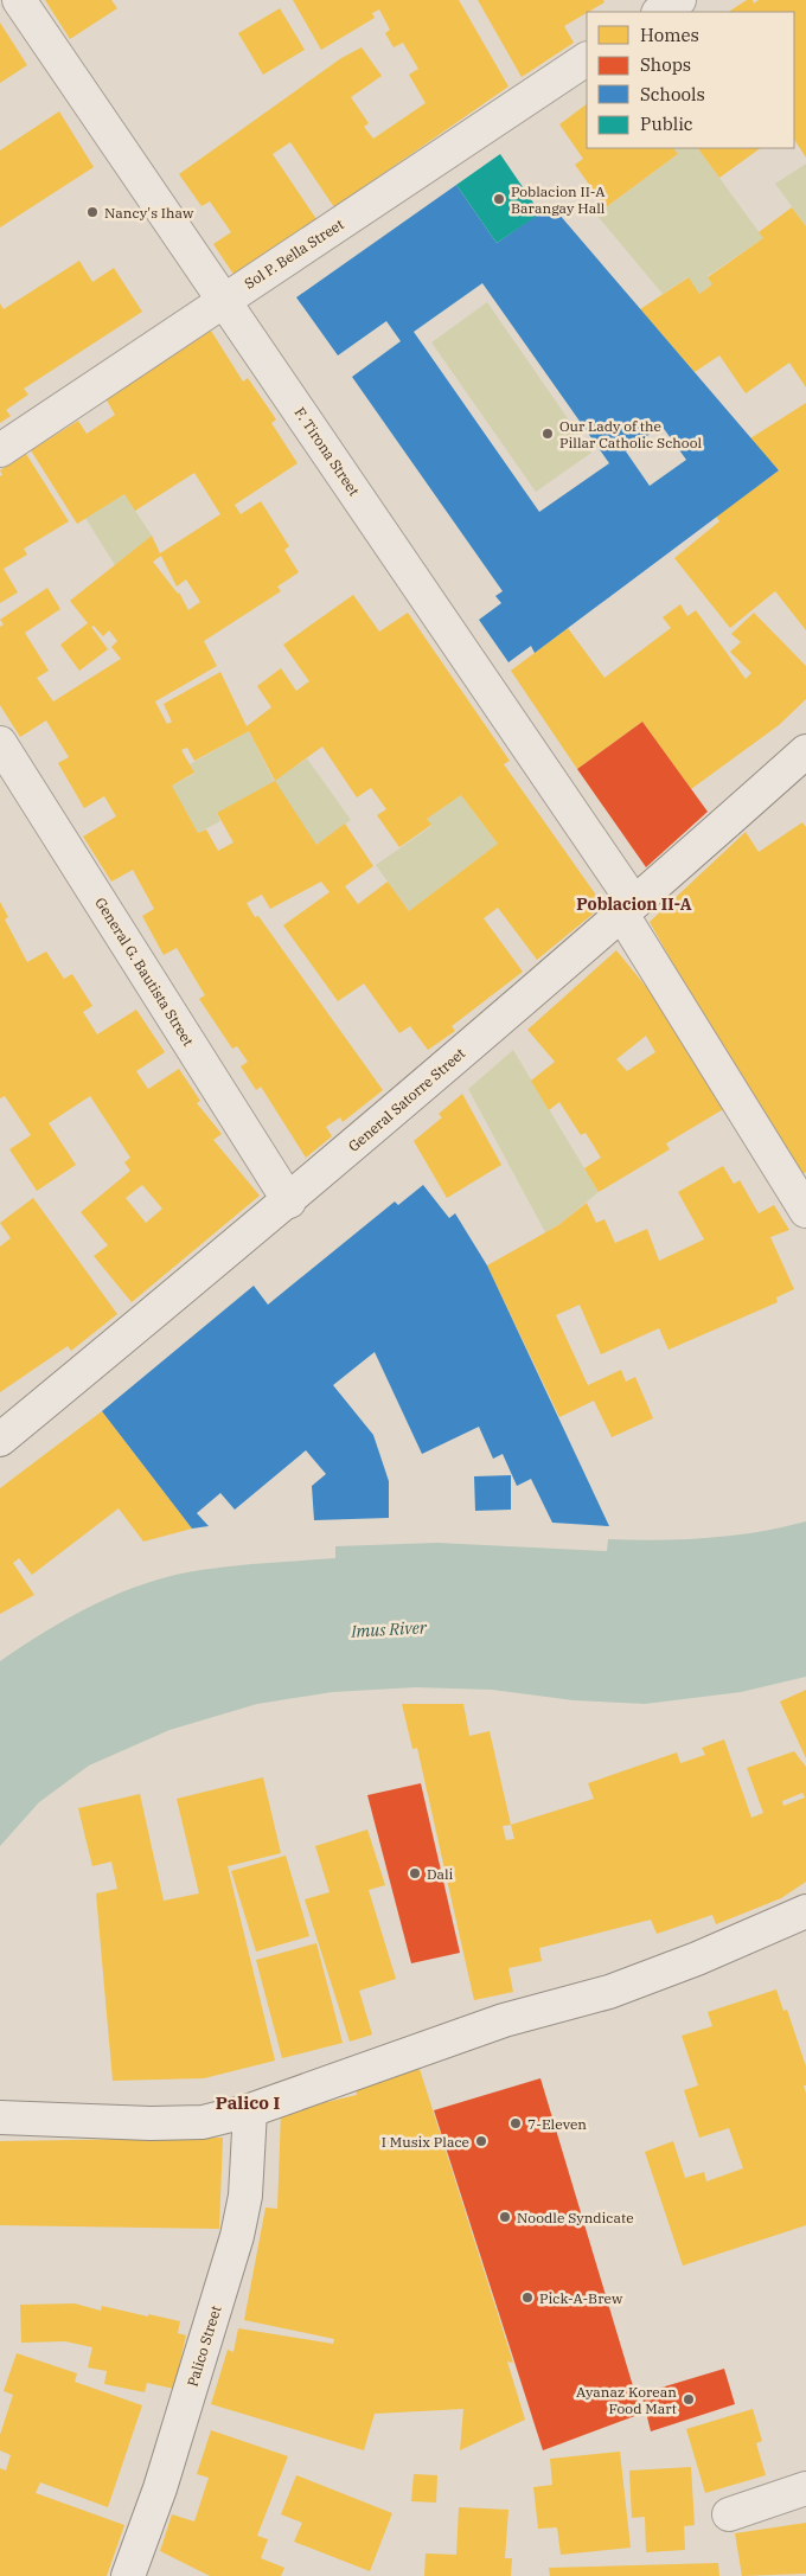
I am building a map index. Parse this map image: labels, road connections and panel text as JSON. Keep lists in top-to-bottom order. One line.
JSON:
{"streets":{"street":["Sol P. Bella Street","F. Tirona Street","General G. Bautista Street","General Satorre Street","Palico Street"]},"crossings":[["Sol P. Bella Street","F. Tirona Street"],["F. Tirona Street","General Satorre Street"],["General G. Bautista Street","General Satorre Street"]],"districts":["Poblacion II-A","Palico I"],"water":["Imus River"],"places":["Poblacion II-A Barangay Hall","Nancy's Ihaw","Our Lady of the Pillar Catholic School","Dali","7-Eleven","I Musix Place","Noodle Syndicate","Pick-A-Brew","Ayanaz Korean Food Mart"],"legend":["Homes","Shops","Schools","Public"]}
